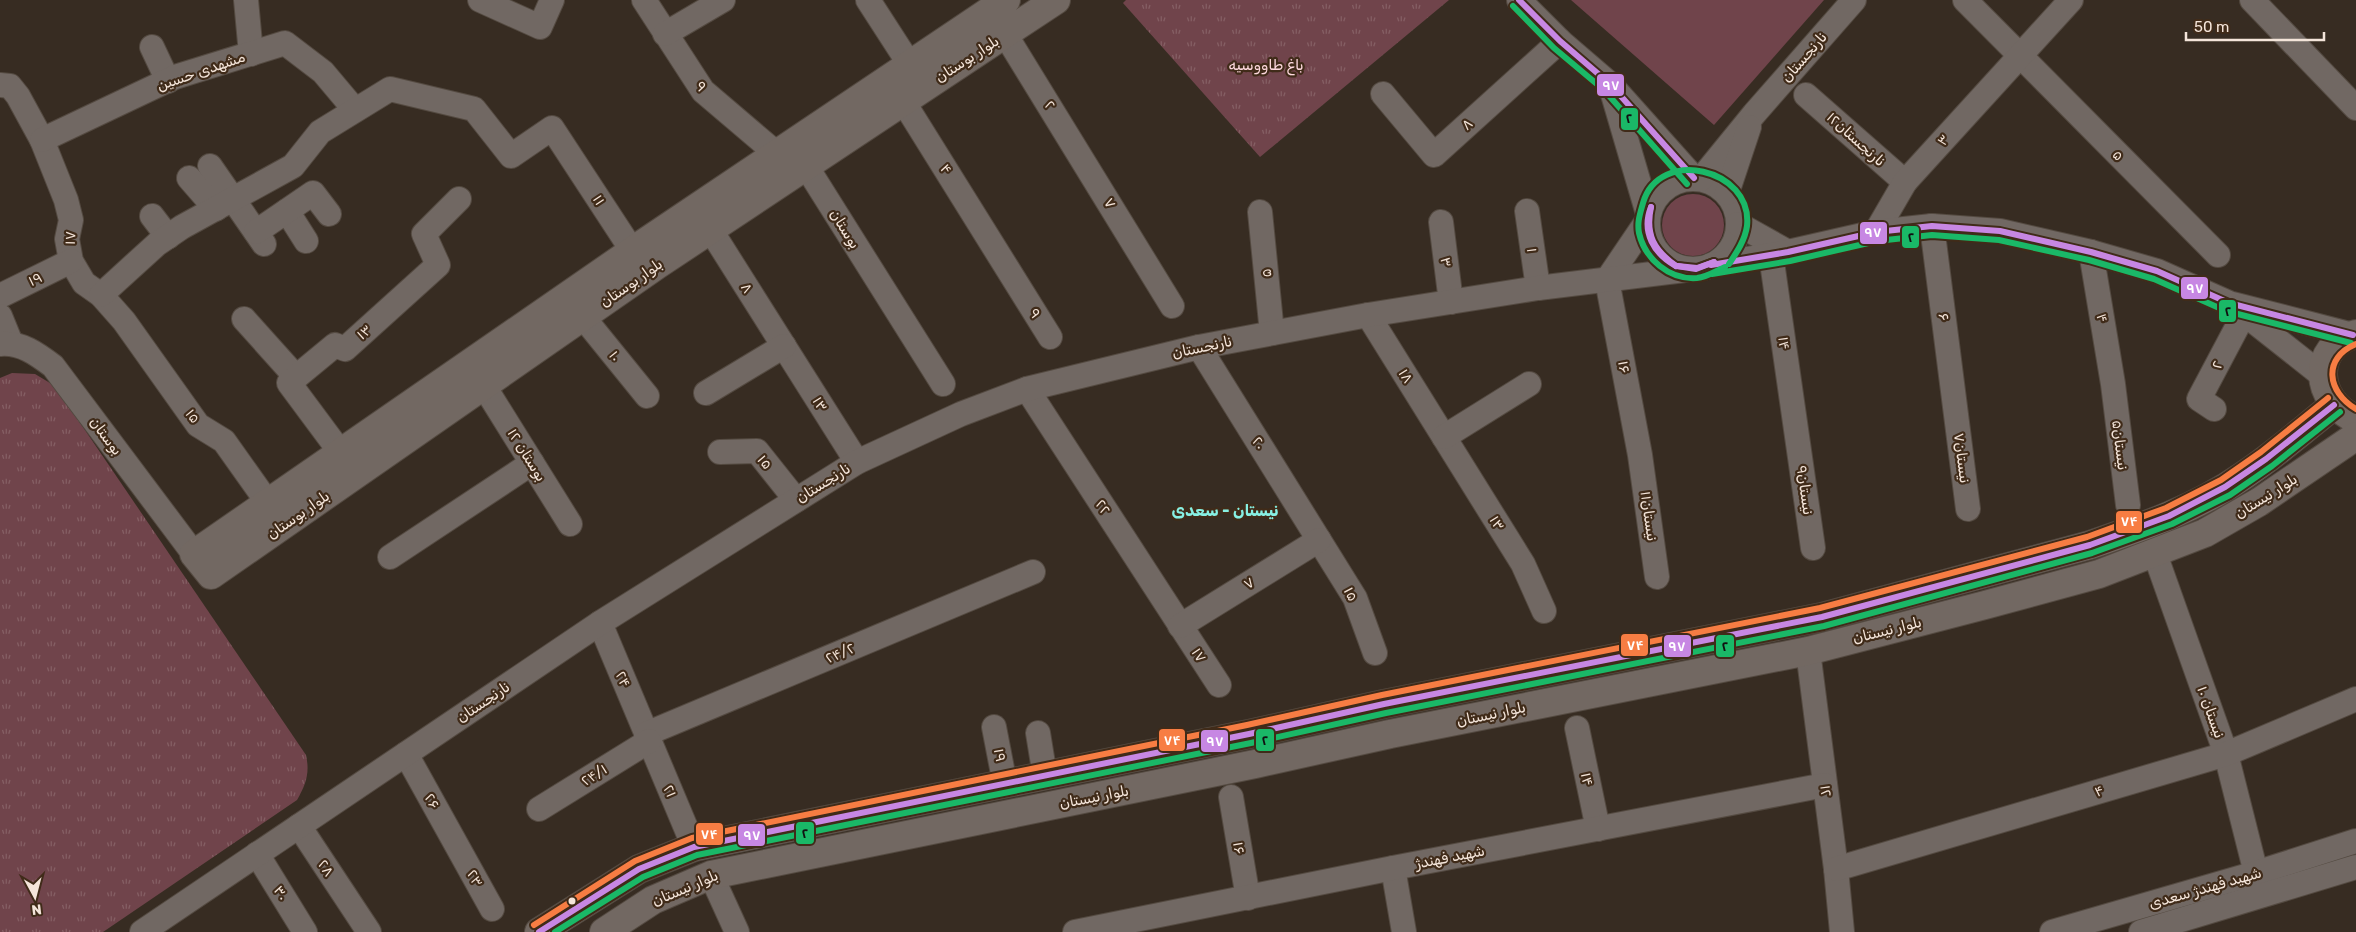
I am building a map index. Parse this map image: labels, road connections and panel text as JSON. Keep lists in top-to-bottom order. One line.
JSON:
{"streets":{"main road":["بلوار بوستان","بلوار نیستان"],"street":["نارنجستان","مشهدی حسین","۹","۲","۸","۱۲نارنجستان","۳","۵","۴","۱۱","۷","بوستان","۱۷","۱","۱۹","۶","۱۳","۱۴","۱۰","۱۶","۱۸","۱۵","۲۰","۵نیستان","بوستان ۱۲","۷نیستان","۹نیستان","۲۲","۱۱نیستان","۲۴/۲","۲۴","نیستان ۱۰","۲۴/۱","۲۱","۱۲","۲۶","شهید فهندژ","۲۸","۲۳","شهید فهندژ سعدی","۳۰"]},"crossings":[["نارنجستان","۲"],["نارنجستان","۳"],["نارنجستان","۵"],["نارنجستان","۴"],["نارنجستان","۱"],["نارنجستان","۶"],["نارنجستان","۱۳"],["نارنجستان","۱۴"],["نارنجستان","۱۶"],["نارنجستان","۱۸"],["نارنجستان","۱۵"],["نارنجستان","۲۰"],["نارنجستان","۲۲"],["نارنجستان","۲۴"],["نارنجستان","۲۶"],["نارنجستان","۲۸"],["نارنجستان","۳۰"],["بلوار بوستان","۹"],["بلوار بوستان","۲"],["بلوار بوستان","۸"],["بلوار بوستان","۴"],["بلوار بوستان","۱۱"],["بلوار بوستان","بوستان"],["بلوار بوستان","۱۰"],["بلوار بوستان","۱۵"],["بلوار بوستان","بوستان ۱۲"],["مشهدی حسین","۱۱"],["مشهدی حسین","۱۷"],["۹","۴"],["۲","۷"],["۸","۱۳"],["۱۲نارنجستان","۳"],["۳","۵"],["۴","۵نیستان"],["۴","نیستان ۱۰"],["۴","۱۲"],["۷","۱۷"],["۷","۱۵"],["۷","۲۰"],["۷","۲۲"],["۱۷","۱۹"],["۱۷","۱۵"],["۱۷","۲۲"],["۱۹","بلوار نیستان"],["۶","۷نیستان"],["۱۳","۱۸"],["۱۴","۹نیستان"],["۱۴","شهید فهندژ"],["۱۶","۱۱نیستان"],["۱۶","شهید فهندژ"],["۱۵","۲۰"],["بلوار نیستان","نیستان ۱۰"],["بلوار نیستان","۲۱"],["بلوار نیستان","۱۲"],["۲۴/۲","۲۴"],["۲۴/۲","۲۴/۱"],["۲۴/۲","۲۱"],["۲۴","۲۴/۱"],["۲۴","۲۱"],["نیستان ۱۰","شهید فهندژ سعدی"],["۲۴/۱","۲۱"],["۱۲","شهید فهندژ"],["۲۶","۲۳"]],"districts":["نیستان - سعدی"],"parks":["باغ طاووسیه"],"lines":["transit line ۹۷","transit line ۲","transit line ۷۴"],"scale_bar":"50 m","north":"bottom"}
